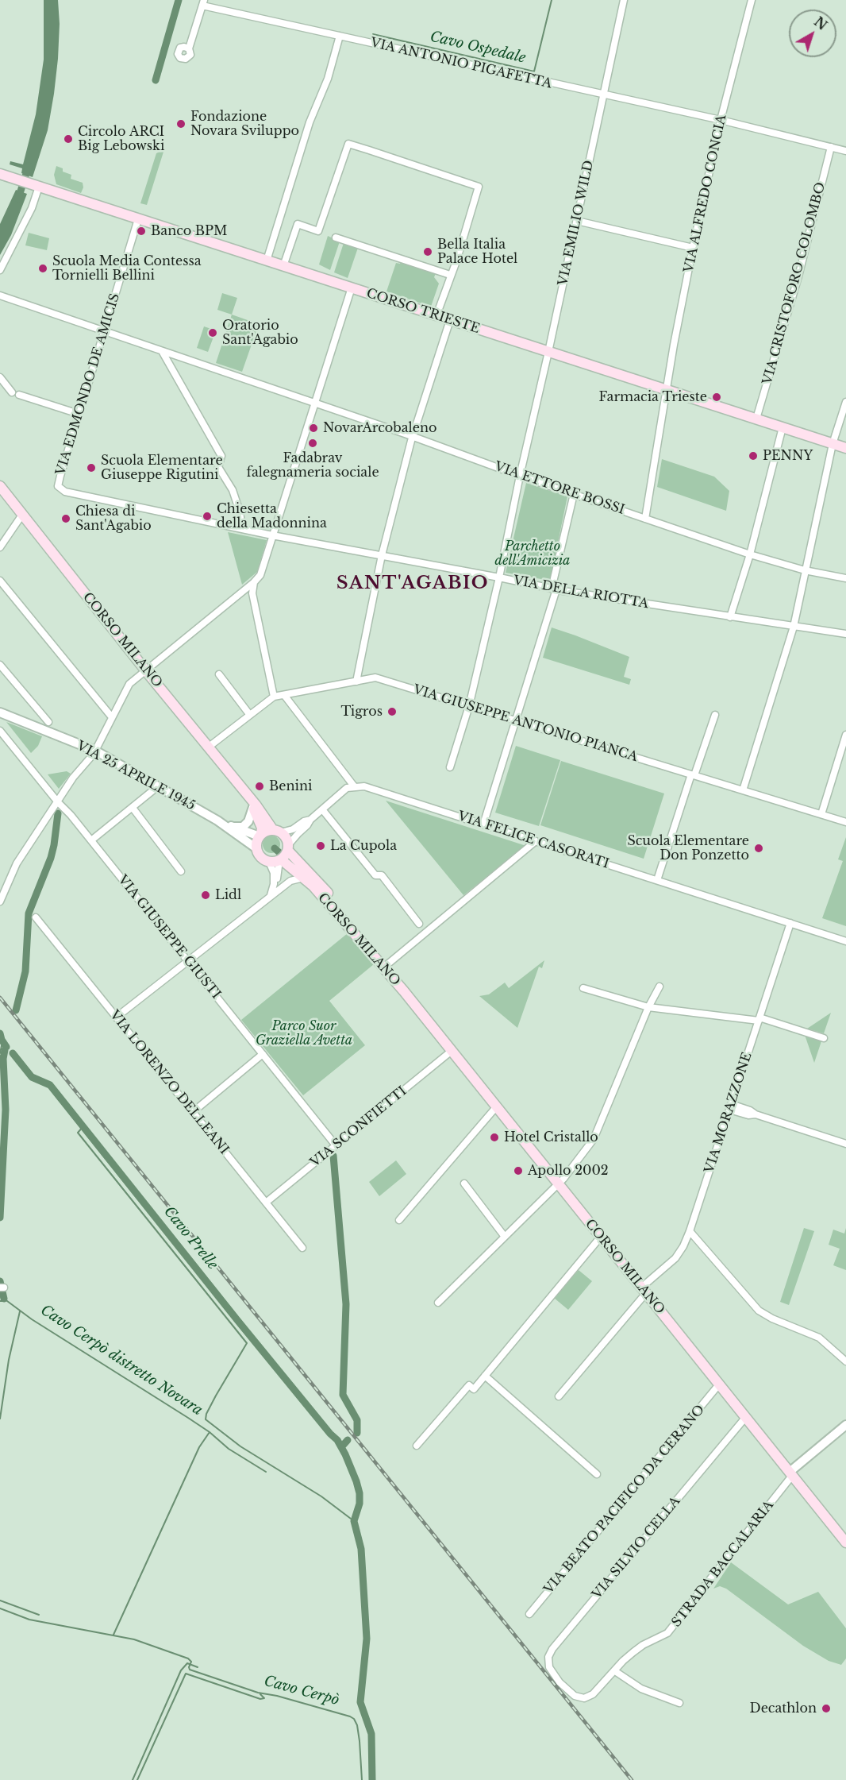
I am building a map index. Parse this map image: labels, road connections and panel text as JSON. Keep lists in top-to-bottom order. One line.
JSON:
{"streets":{"main road":["CORSO TRIESTE","CORSO MILANO"],"street":["VIA ANTONIO PIGAFETTA","VIA ALFREDO CONCIA","VIA EMILIO WILD","VIA CRISTOFORO COLOMBO","VIA EDMONDO DE AMICIS","VIA ETTORE BOSSI","VIA DELLA RIOTTA","VIA GIUSEPPE ANTONIO PIANCA","VIA 25 APRILE 1945","VIA FELICE CASORATI","VIA GIUSEPPE GIUSTI","VIA LORENZO DELLEANI","VIA MORAZZONE","VIA SCONFIETTI","VIA BEATO PACIFICO DA CERANO","VIA SILVIO CELLA","STRADA BACCALARIA"]},"crossings":[["VIA ANTONIO PIGAFETTA","VIA ALFREDO CONCIA"],["VIA ANTONIO PIGAFETTA","VIA EMILIO WILD"],["VIA ANTONIO PIGAFETTA","VIA CRISTOFORO COLOMBO"],["VIA ALFREDO CONCIA","CORSO TRIESTE"],["VIA ALFREDO CONCIA","VIA ETTORE BOSSI"],["VIA EMILIO WILD","CORSO TRIESTE"],["VIA EMILIO WILD","VIA ETTORE BOSSI"],["VIA EMILIO WILD","VIA DELLA RIOTTA"],["VIA EMILIO WILD","VIA GIUSEPPE ANTONIO PIANCA"],["VIA CRISTOFORO COLOMBO","CORSO TRIESTE"],["CORSO TRIESTE","VIA EDMONDO DE AMICIS"],["VIA EDMONDO DE AMICIS","VIA ETTORE BOSSI"],["VIA EDMONDO DE AMICIS","VIA DELLA RIOTTA"],["CORSO MILANO","VIA MORAZZONE"],["CORSO MILANO","VIA SCONFIETTI"],["CORSO MILANO","VIA BEATO PACIFICO DA CERANO"],["CORSO MILANO","VIA SILVIO CELLA"],["CORSO MILANO","STRADA BACCALARIA"],["VIA FELICE CASORATI","VIA MORAZZONE"],["VIA GIUSEPPE GIUSTI","VIA SCONFIETTI"],["VIA LORENZO DELLEANI","VIA SCONFIETTI"],["VIA SILVIO CELLA","STRADA BACCALARIA"]],"districts":["SANT'AGABIO"],"water":["Cavo Ospedale","Cavo Prelle","Cavo Cerpò distretto Novara","Cavo Cerpò"],"parks":["Parchetto dell'Amicizia","Parco Suor Graziella Avetta"],"places":["Fondazione Novara Sviluppo","Circolo ARCI Big Lebowski","Banco BPM","Bella Italia Palace Hotel","Scuola Media Contessa Tornielli Bellini","Oratorio Sant'Agabio","Farmacia Trieste","NovarArcobaleno","Fadabrav falegnameria sociale","PENNY","Scuola Elementare Giuseppe Rigutini","Chiesetta della Madonnina","Chiesa di Sant'Agabio","Tigros","Benini","La Cupola","Scuola Elementare Don Ponzetto","Lidl","Hotel Cristallo","Apollo 2002","Decathlon"],"north":"top right"}
